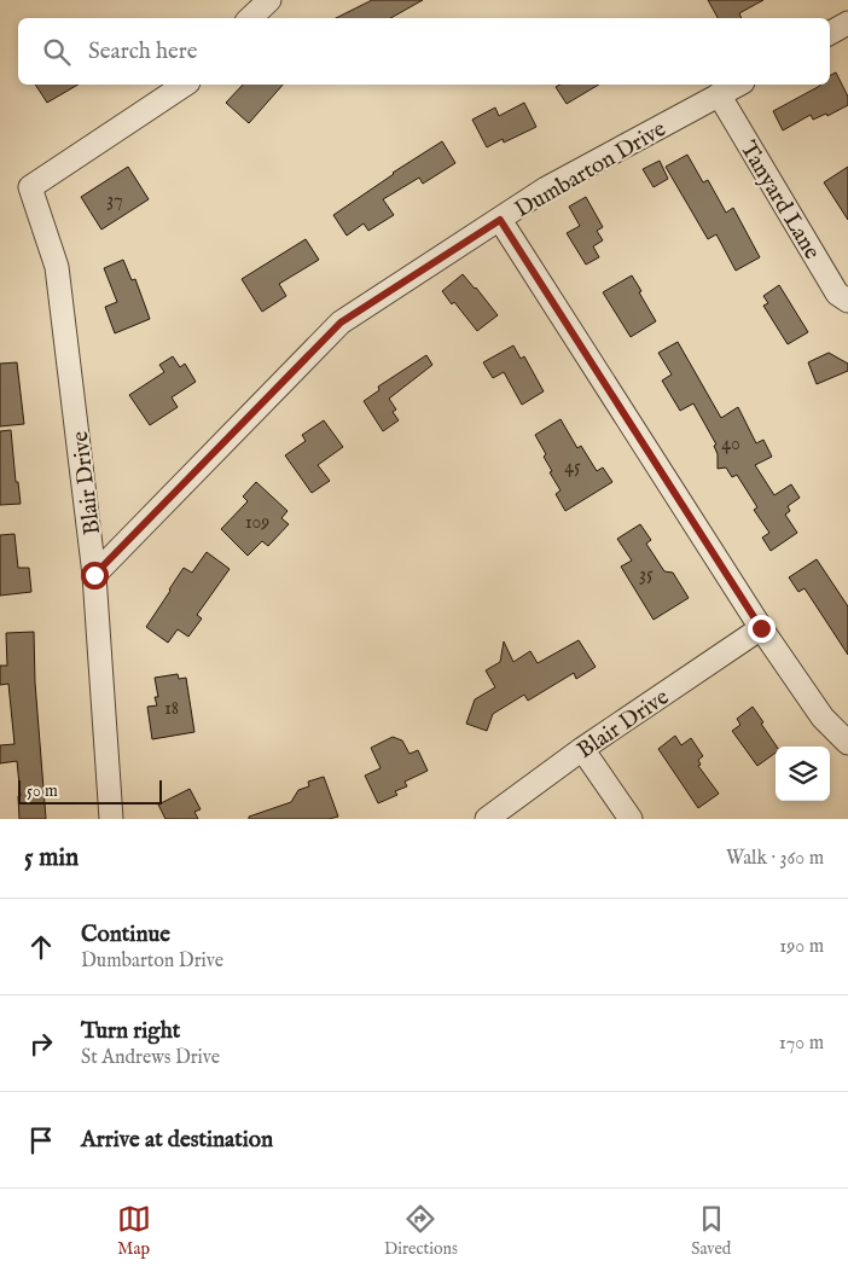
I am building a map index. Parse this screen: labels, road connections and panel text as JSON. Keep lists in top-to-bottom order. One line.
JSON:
{"streets":{"street":["Dumbarton Drive","Tanyard Lane","Blair Drive"]},"crossings":[["Dumbarton Drive","Tanyard Lane"],["Dumbarton Drive","Blair Drive"]],"house_numbers":["37","40","45","109","35","18"],"scale_bar":"50 m","page":{"search":"Search here","scale":"50 m","heading":["5 min","Walk · 360 m"],"list":[["Continue","Dumbarton Drive","190 m"],["Turn right","St Andrews Drive","170 m"],"Arrive at destination"],"nav":["Map","Directions","Saved"]}}
